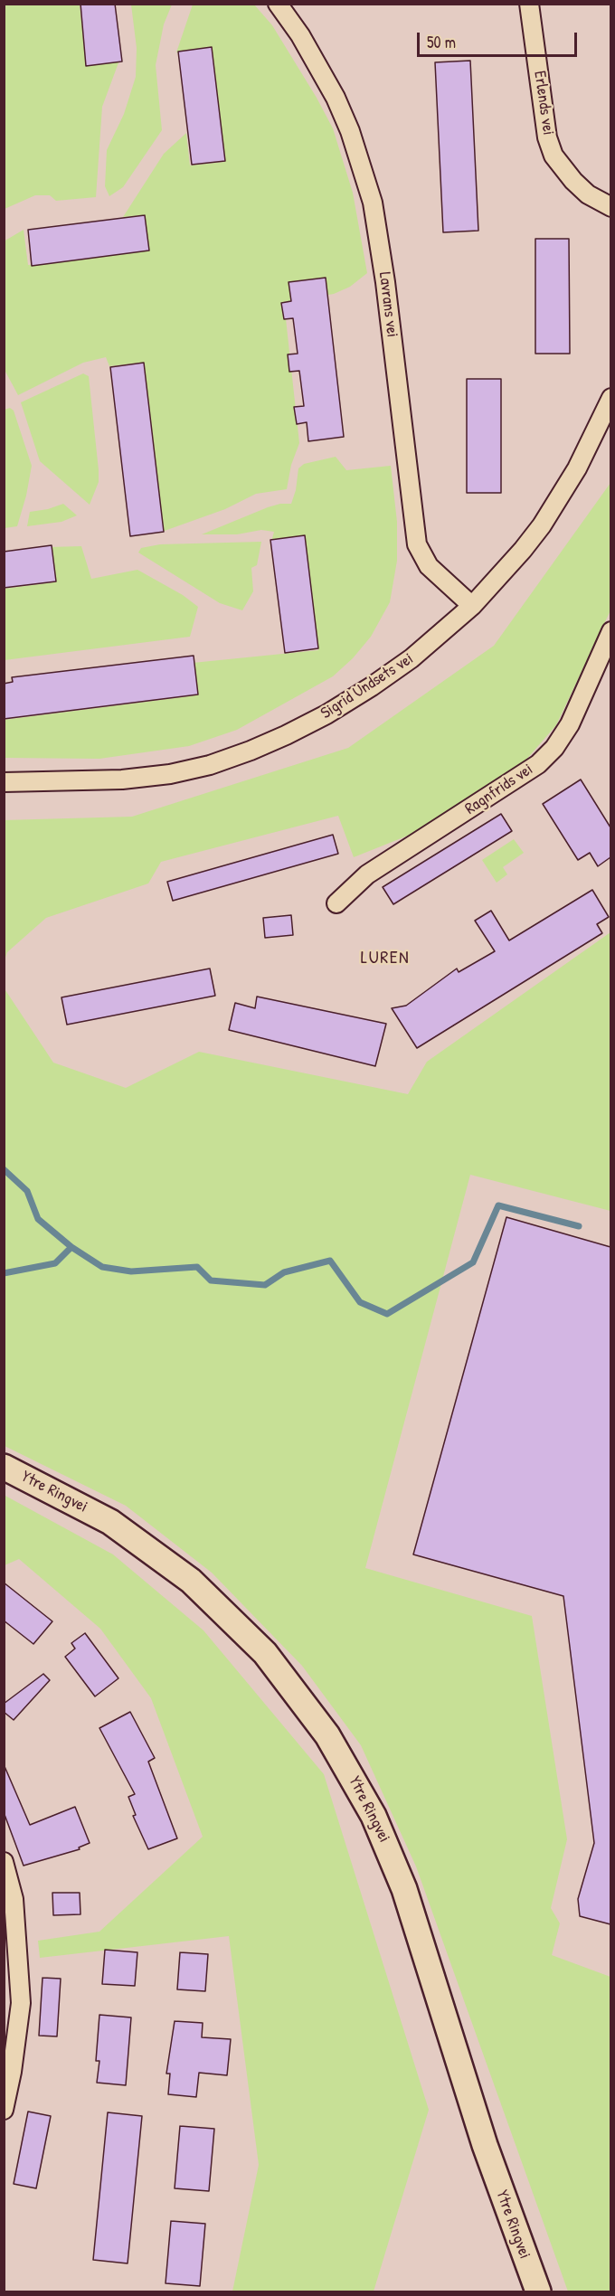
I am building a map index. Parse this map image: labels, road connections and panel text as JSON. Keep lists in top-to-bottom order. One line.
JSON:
{"streets":{"main road":["Ytre Ringvei"],"street":["Erlends vei","Lavrans vei","Sigrid Undsets vei","Ragnfrids vei"]},"crossings":[["Lavrans vei","Sigrid Undsets vei"]],"districts":["LUREN"],"scale_bar":"50 m"}
